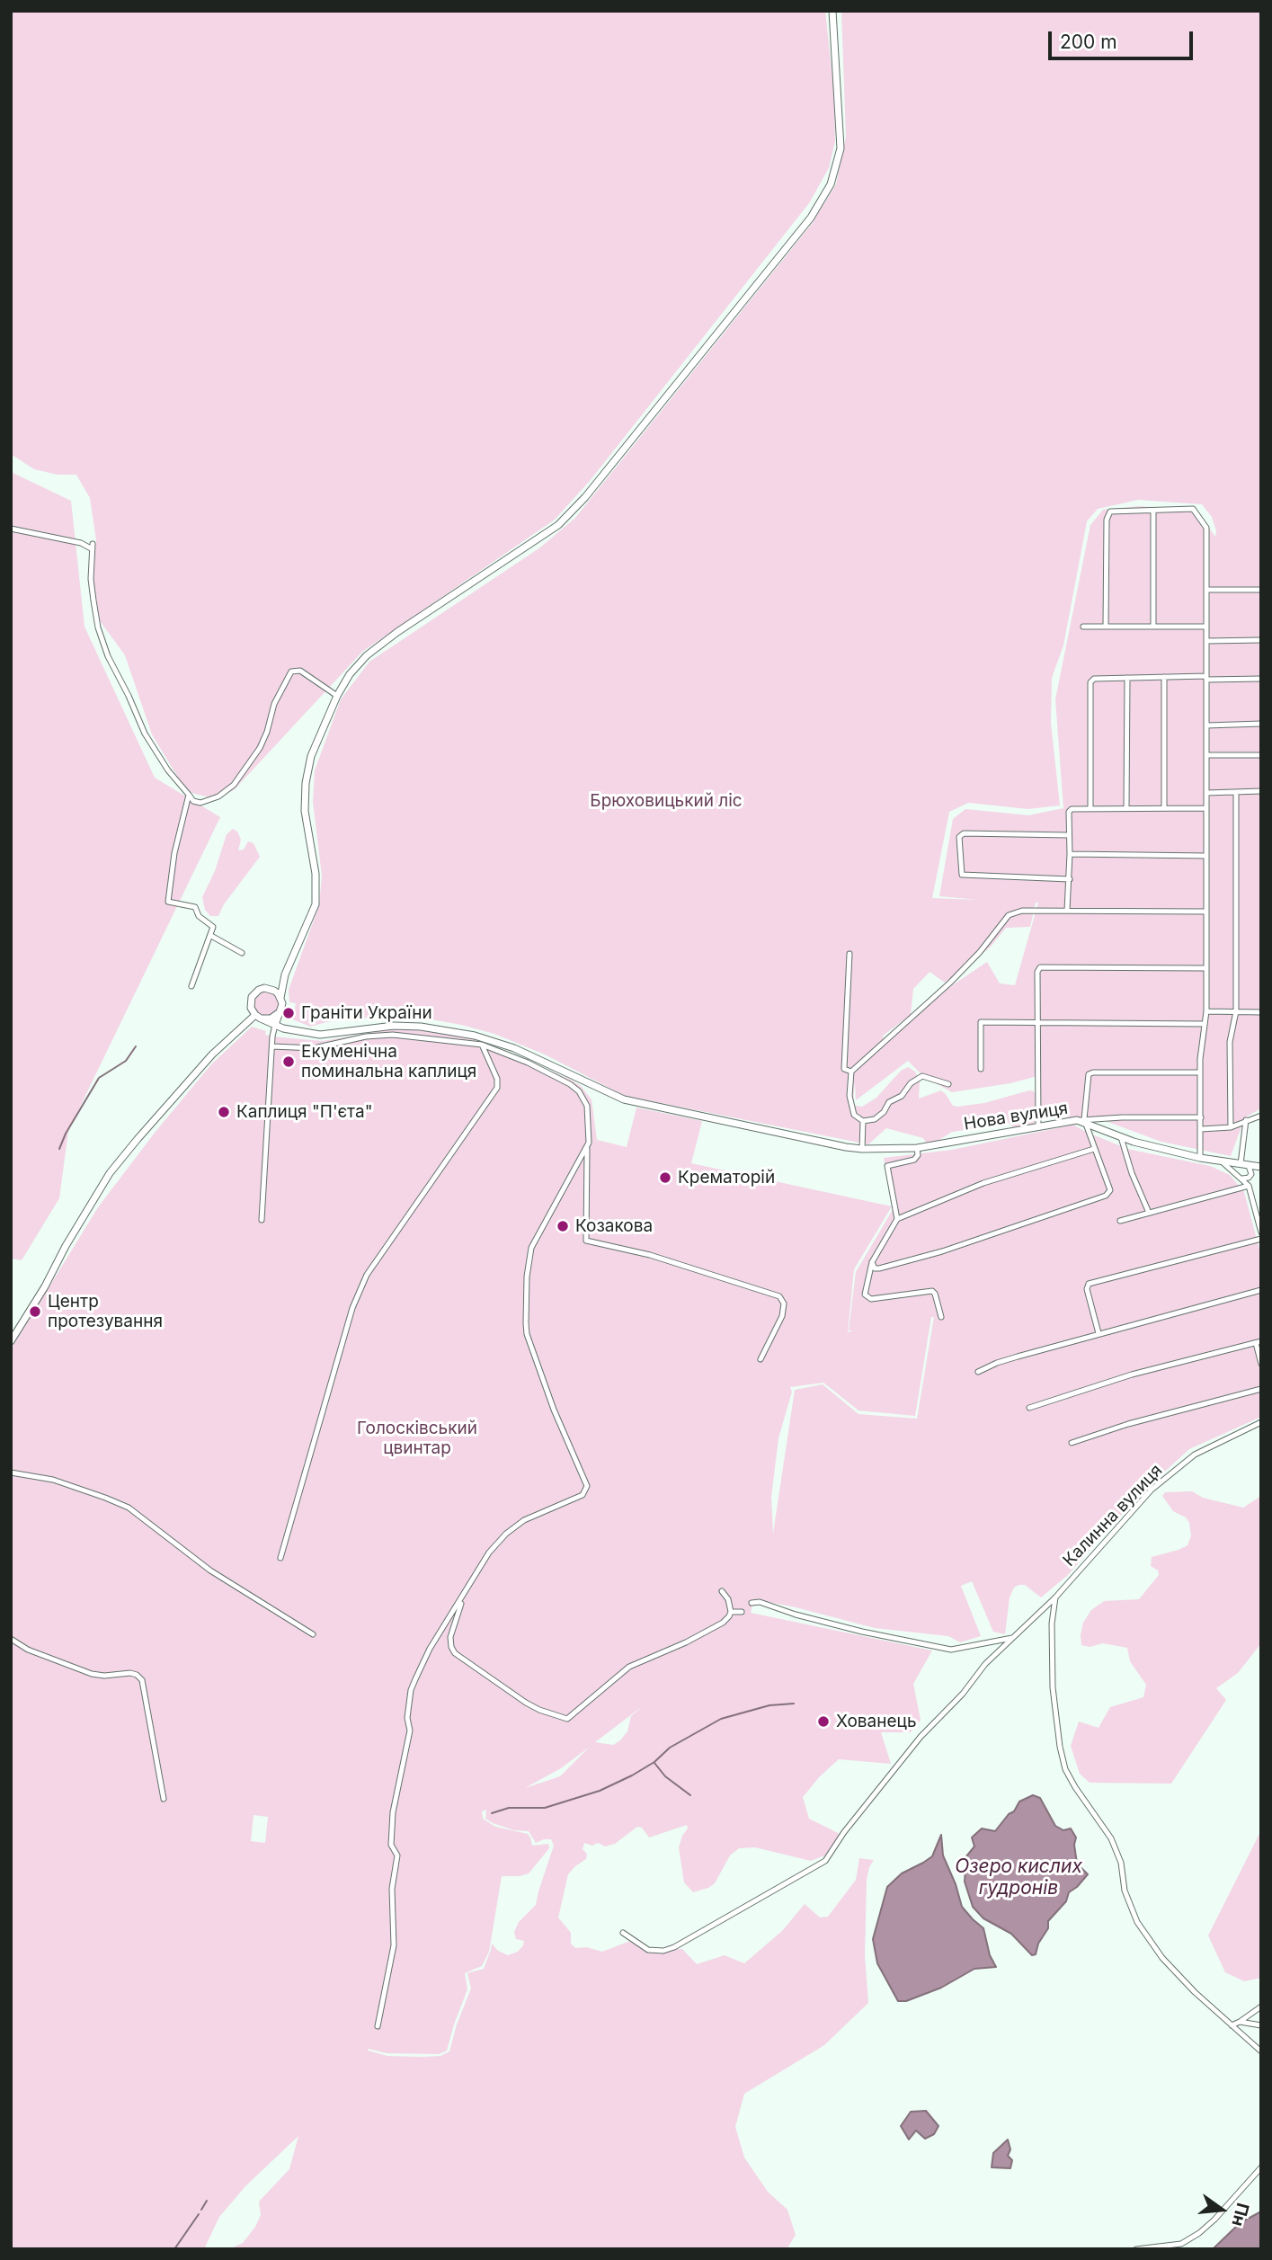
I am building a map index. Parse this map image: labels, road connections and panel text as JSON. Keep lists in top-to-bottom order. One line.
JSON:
{"streets":{"street":["Нова вулиця","Калинна вулиця"]},"water":["Озеро кислих гудронів"],"parks":["Брюховицький ліс","Голосківський цвинтар"],"places":["Граніти України","Екуменічна поминальна каплиця","Каплиця \"П'єта\"","Крематорій","Козакова","Центр протезування","Хованець"],"scale_bar":"200 m","north":"right"}
